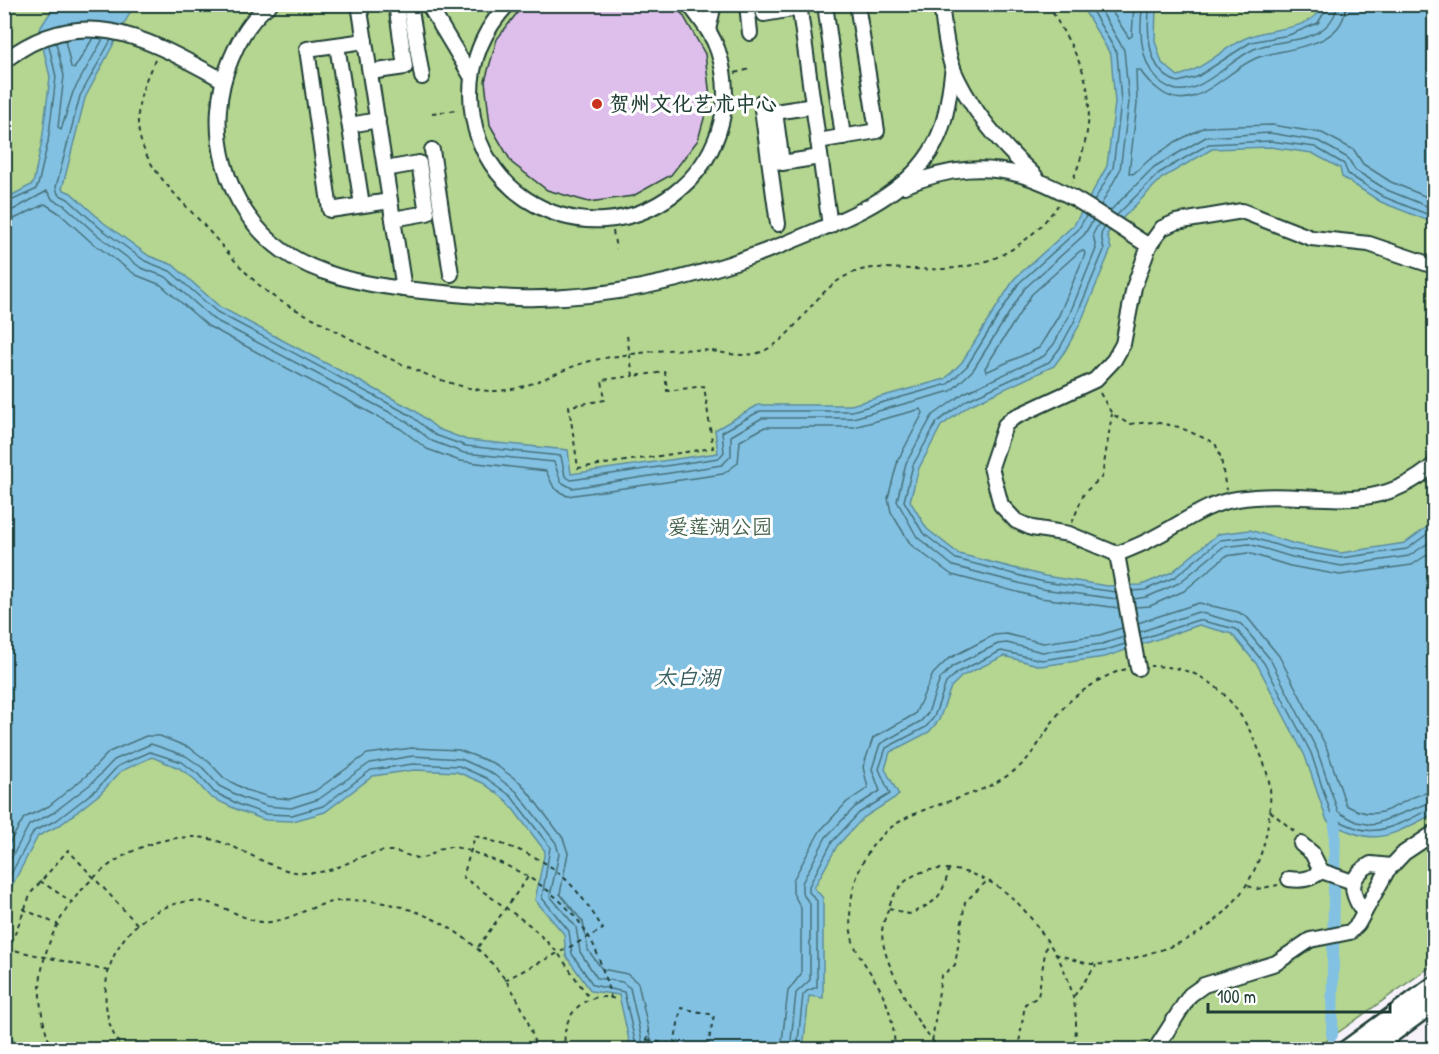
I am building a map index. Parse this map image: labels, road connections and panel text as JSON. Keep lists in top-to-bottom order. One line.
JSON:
{"water":["太白湖"],"parks":["爱莲湖公园"],"places":["贺州文化艺术中心"],"scale_bar":"100 m"}
